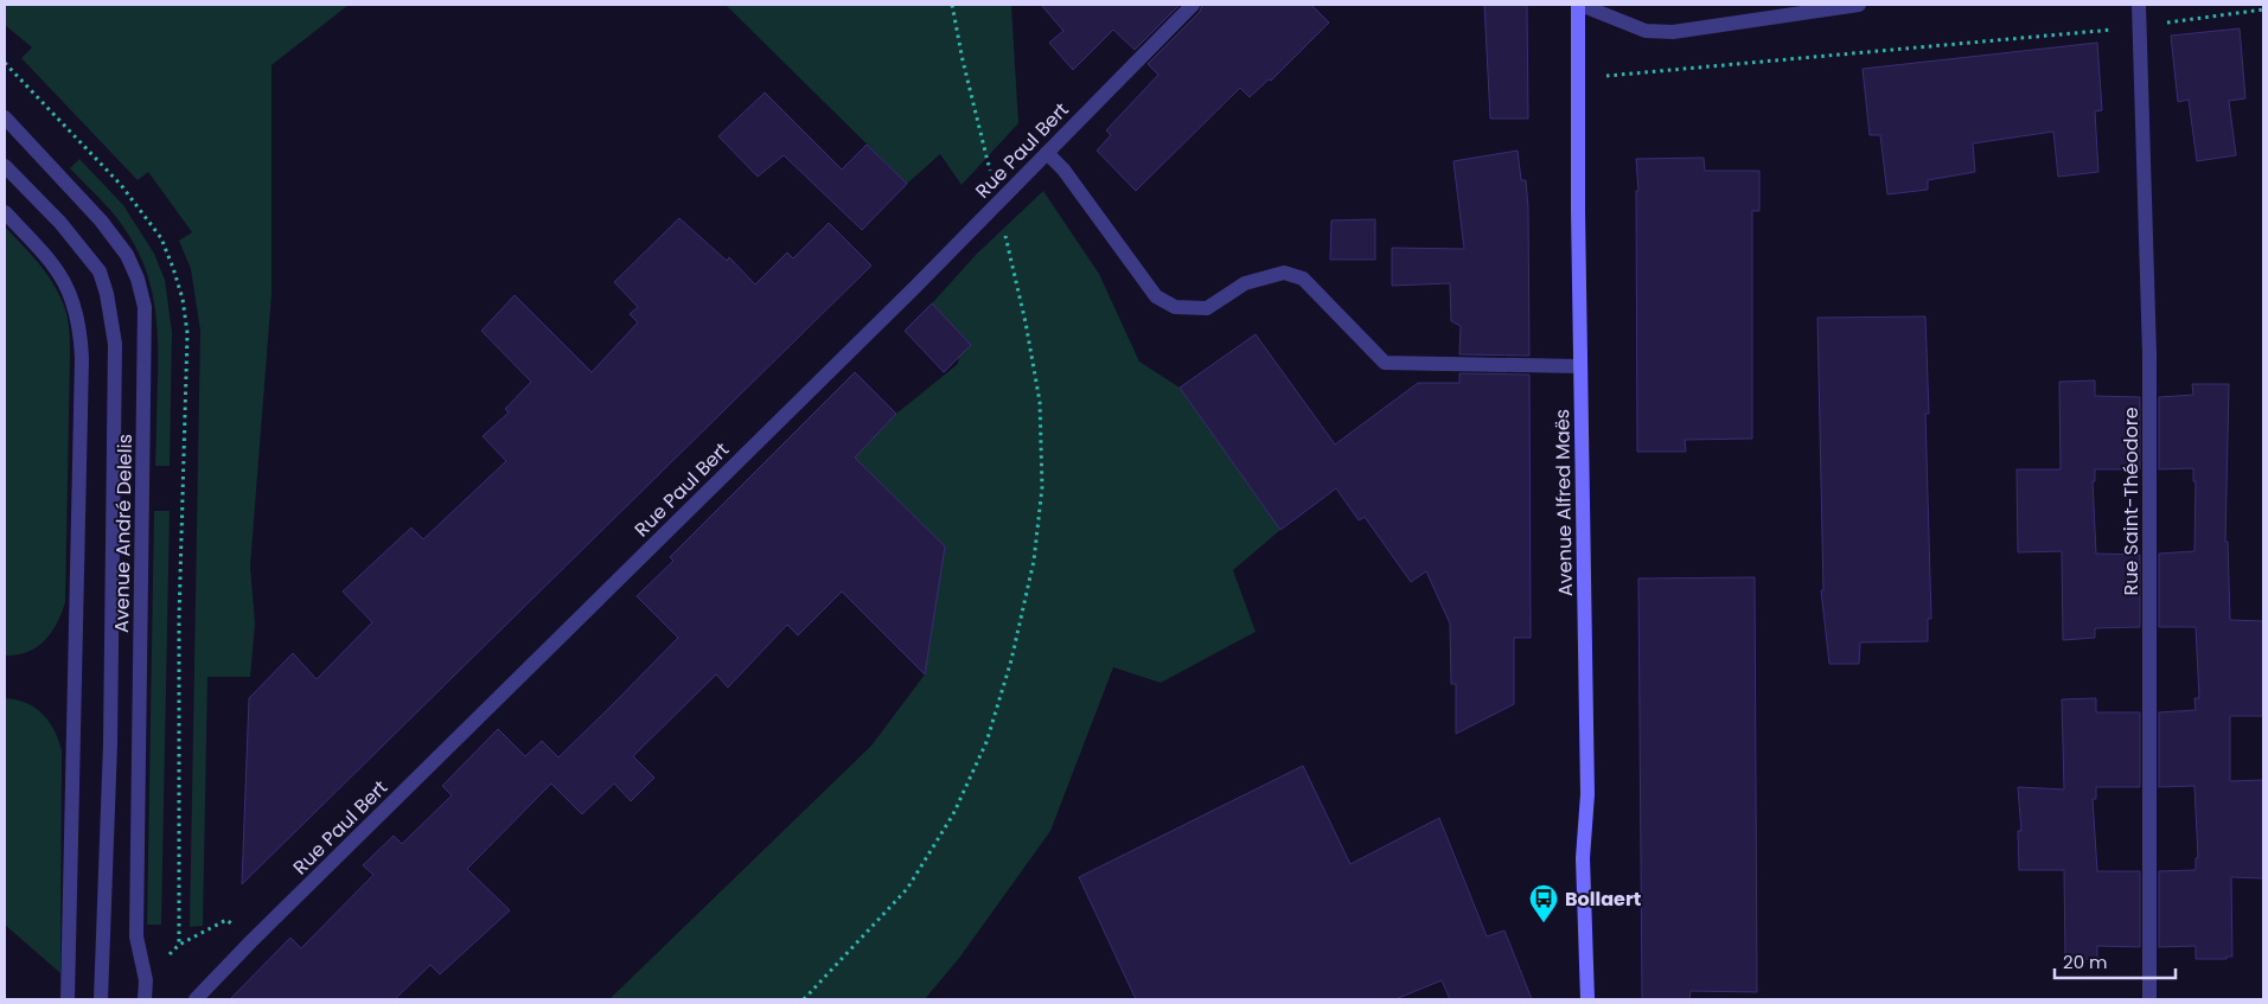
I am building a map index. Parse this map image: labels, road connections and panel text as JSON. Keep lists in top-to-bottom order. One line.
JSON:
{"streets":{"main road":["Avenue Alfred Maës"],"street":["Rue Paul Bert","Rue Saint-Théodore","Avenue André Delelis"]},"places":{"bus stop":["Bollaert"]},"scale_bar":"20 m"}
